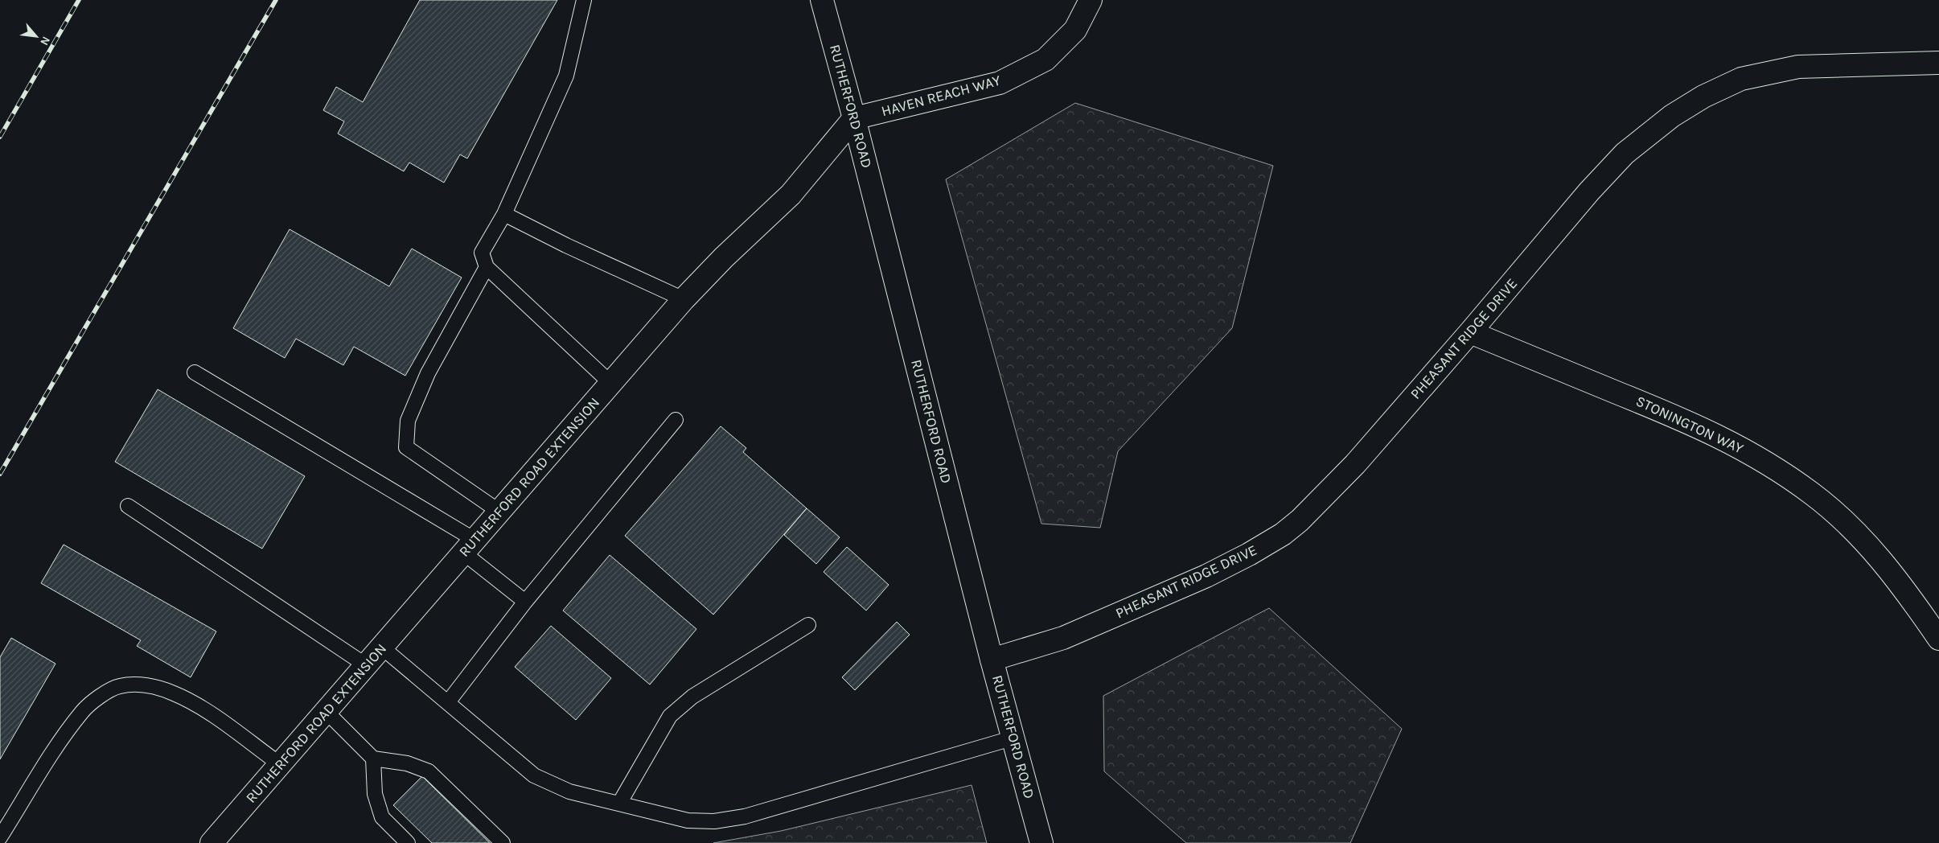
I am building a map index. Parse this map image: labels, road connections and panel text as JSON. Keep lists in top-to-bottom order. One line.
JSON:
{"streets":{"street":["HAVEN REACH WAY","RUTHERFORD ROAD","PHEASANT RIDGE DRIVE","STONINGTON WAY","RUTHERFORD ROAD EXTENSION"]},"crossings":[["HAVEN REACH WAY","RUTHERFORD ROAD"],["HAVEN REACH WAY","RUTHERFORD ROAD EXTENSION"],["RUTHERFORD ROAD","PHEASANT RIDGE DRIVE"],["RUTHERFORD ROAD","RUTHERFORD ROAD EXTENSION"],["PHEASANT RIDGE DRIVE","STONINGTON WAY"]],"north":"bottom right"}
